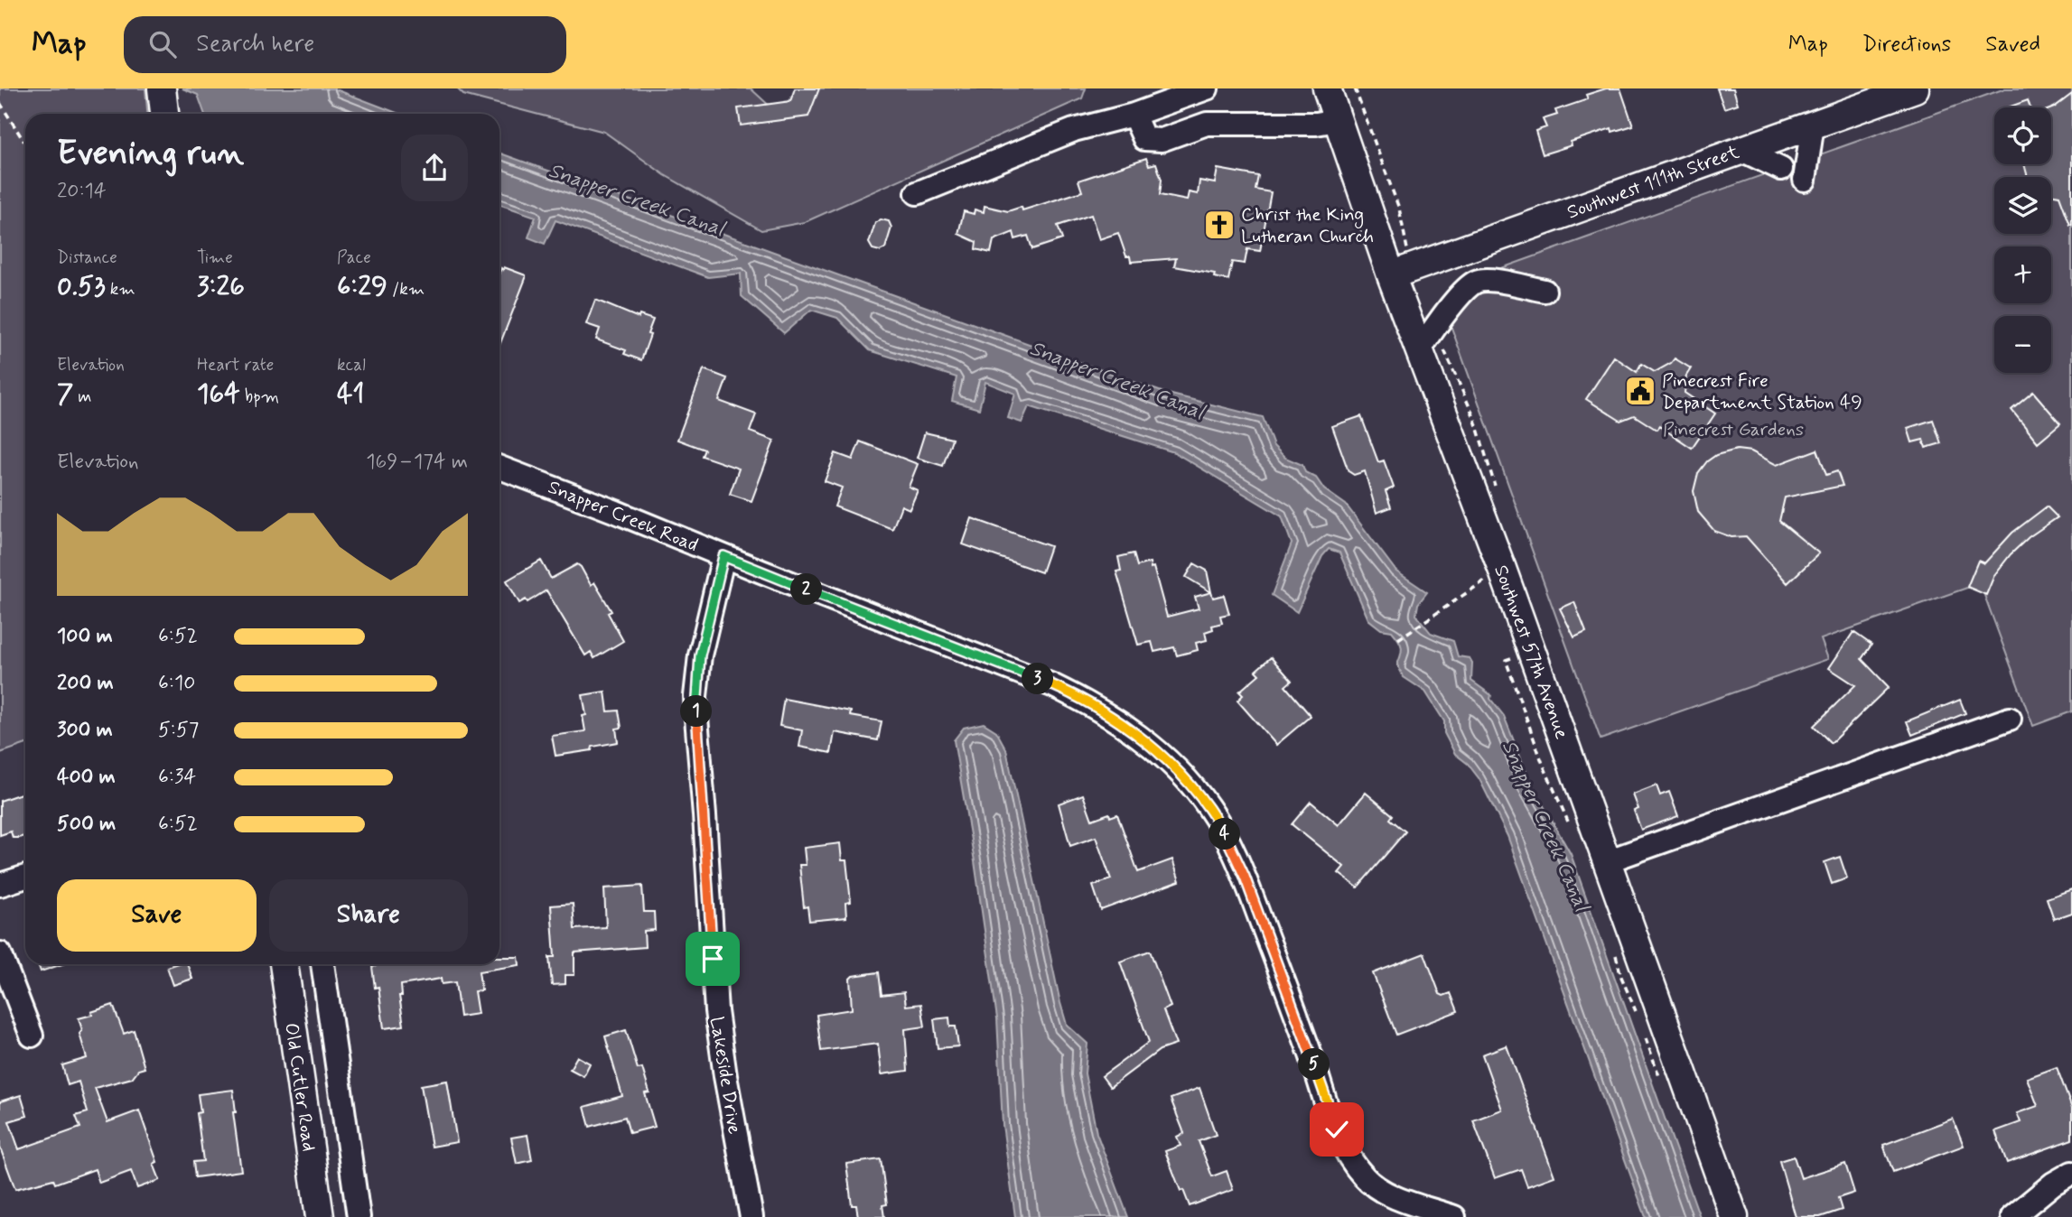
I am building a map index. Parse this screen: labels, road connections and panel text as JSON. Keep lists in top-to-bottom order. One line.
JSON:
{"streets":{"main road":["Southwest 111th Street","Southwest 57th Avenue","Old Cutler Road"],"street":["Snapper Creek Road","Lakeside Drive"]},"crossings":[["Southwest 111th Street","Southwest 57th Avenue"],["Snapper Creek Road","Lakeside Drive"]],"water":["Snapper Creek Canal"],"parks":["Pinecrest Gardens"],"places":{"church":["Christ the King Lutheran Church"],"public building":["Pinecrest Fire Department Station 49"]},"page":{"header":"Map","search":"Search here","nav":["Map","Directions","Saved"],"map_buttons":["+","−"],"heading":["Evening run","20:14"],"stats":[["Distance","0.53 km"],["Time","3:26"],["Pace","6:29 /km"],["Elevation","7 m"],["Heart rate","164 bpm"],["kcal","41"]],"chart":["Elevation","169–174 m"],"pins":["2","3","1","4","5"],"list":[{"name":"100 m","note":"6:52"},{"name":"200 m","note":"6:10"},{"name":"300 m","note":"5:57"},{"name":"400 m","note":"6:34"},{"name":"500 m","note":"6:52"}],"buttons":["Save","Share"]}}
